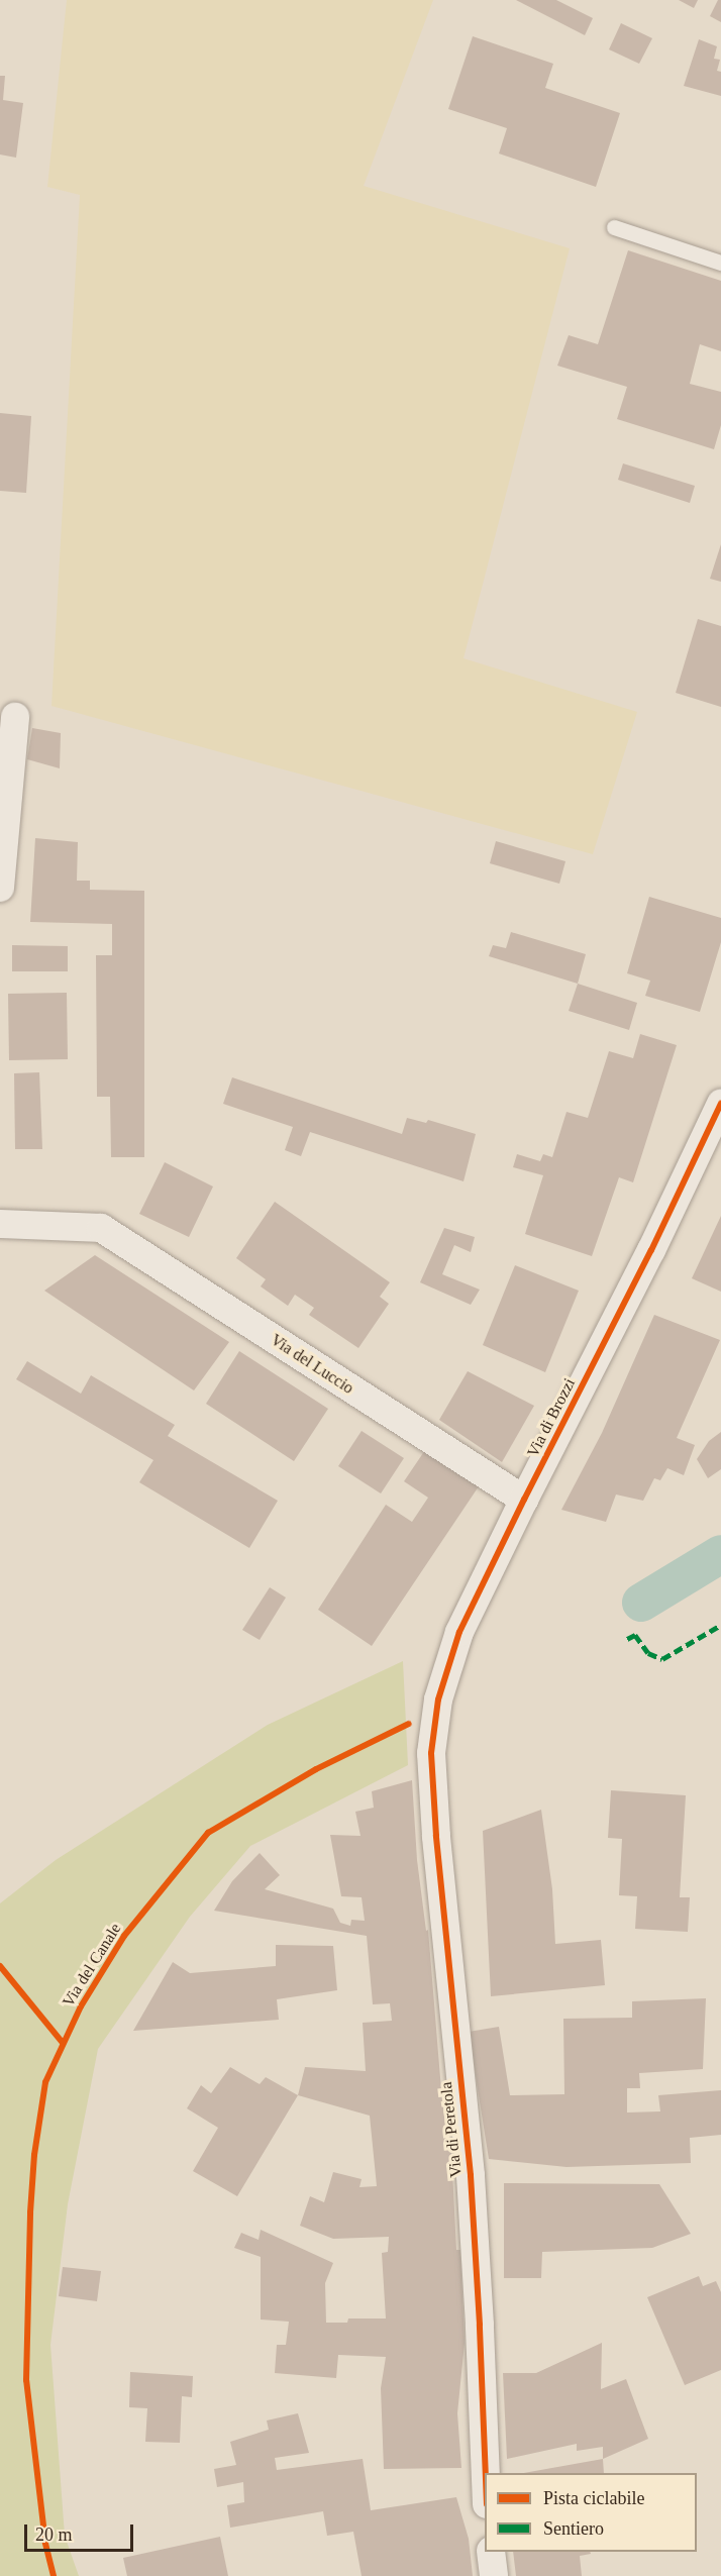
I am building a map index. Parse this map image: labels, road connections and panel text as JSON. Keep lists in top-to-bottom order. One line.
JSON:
{"streets":{"street":["Via del Luccio","Via di Brozzi","Via di Peretola"],"cycle path":["Via del Canale"]},"crossings":[["Via del Luccio","Via di Brozzi"],["Via di Brozzi","Via di Peretola"]],"legend":["Pista ciclabile","Sentiero"],"scale_bar":"20 m"}
